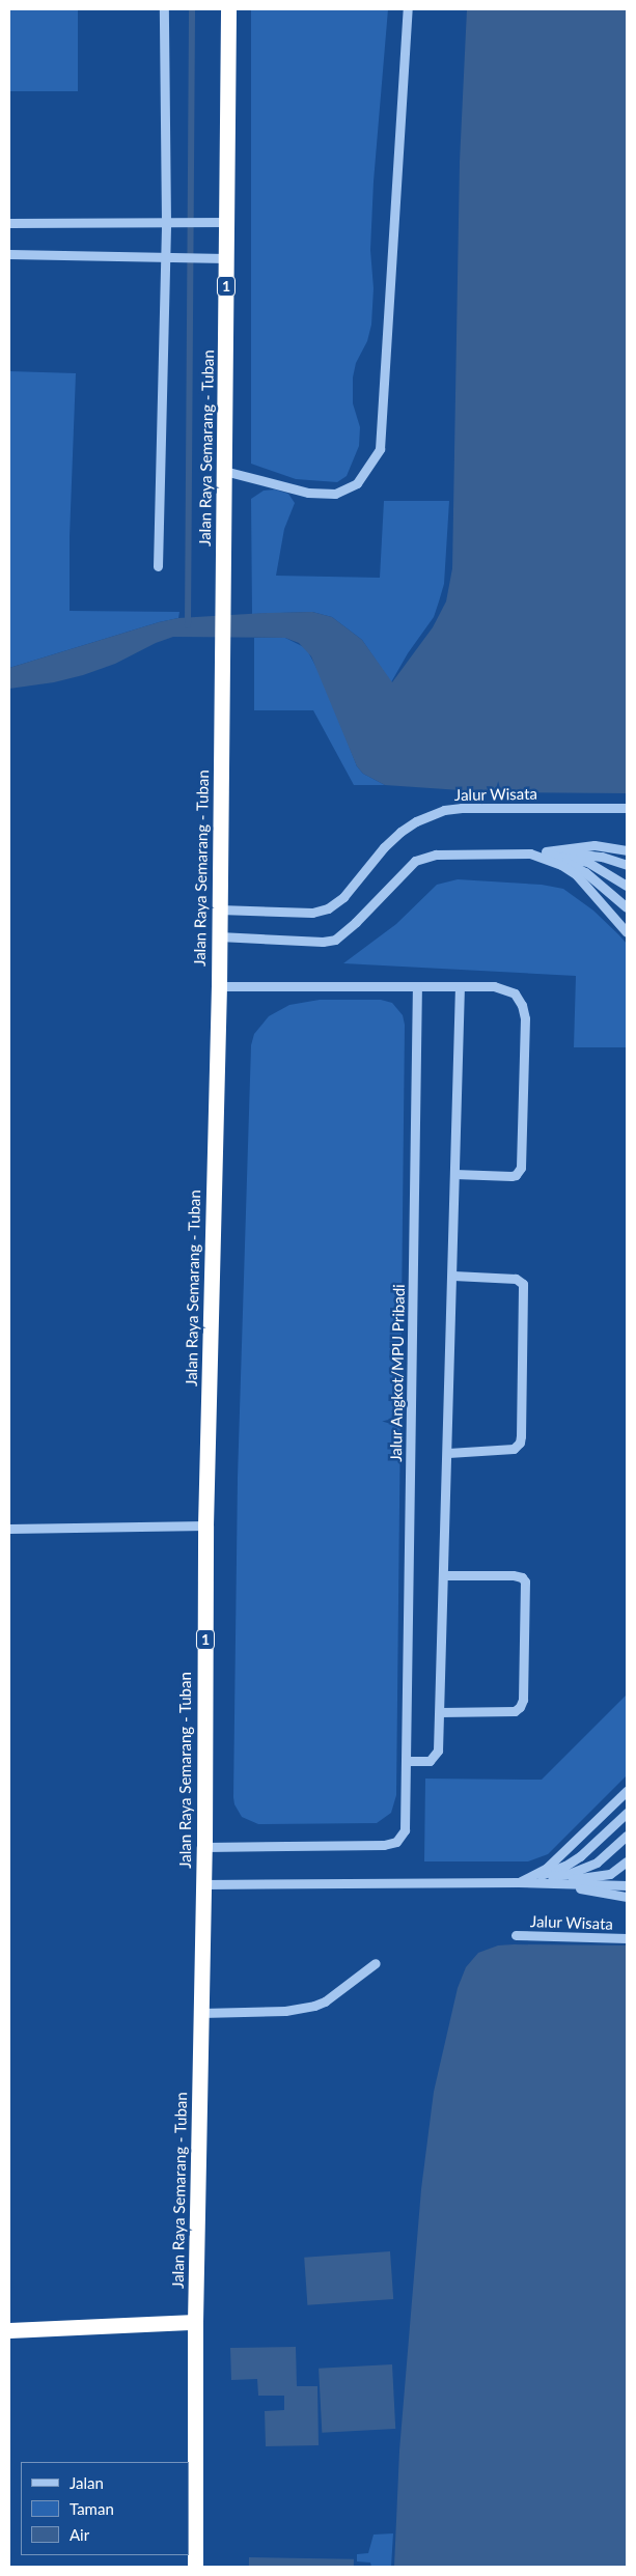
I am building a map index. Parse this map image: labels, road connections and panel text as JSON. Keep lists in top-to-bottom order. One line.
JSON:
{"streets":{"highway":["1","Jalan Raya Semarang - Tuban"],"street":["Jalur Wisata","Jalur Angkot/MPU Pribadi"]},"crossings":[["Jalan Raya Semarang - Tuban","Jalur Wisata"],["Jalan Raya Semarang - Tuban","Jalur Angkot/MPU Pribadi"]],"legend":["Jalan","Taman","Air"]}
